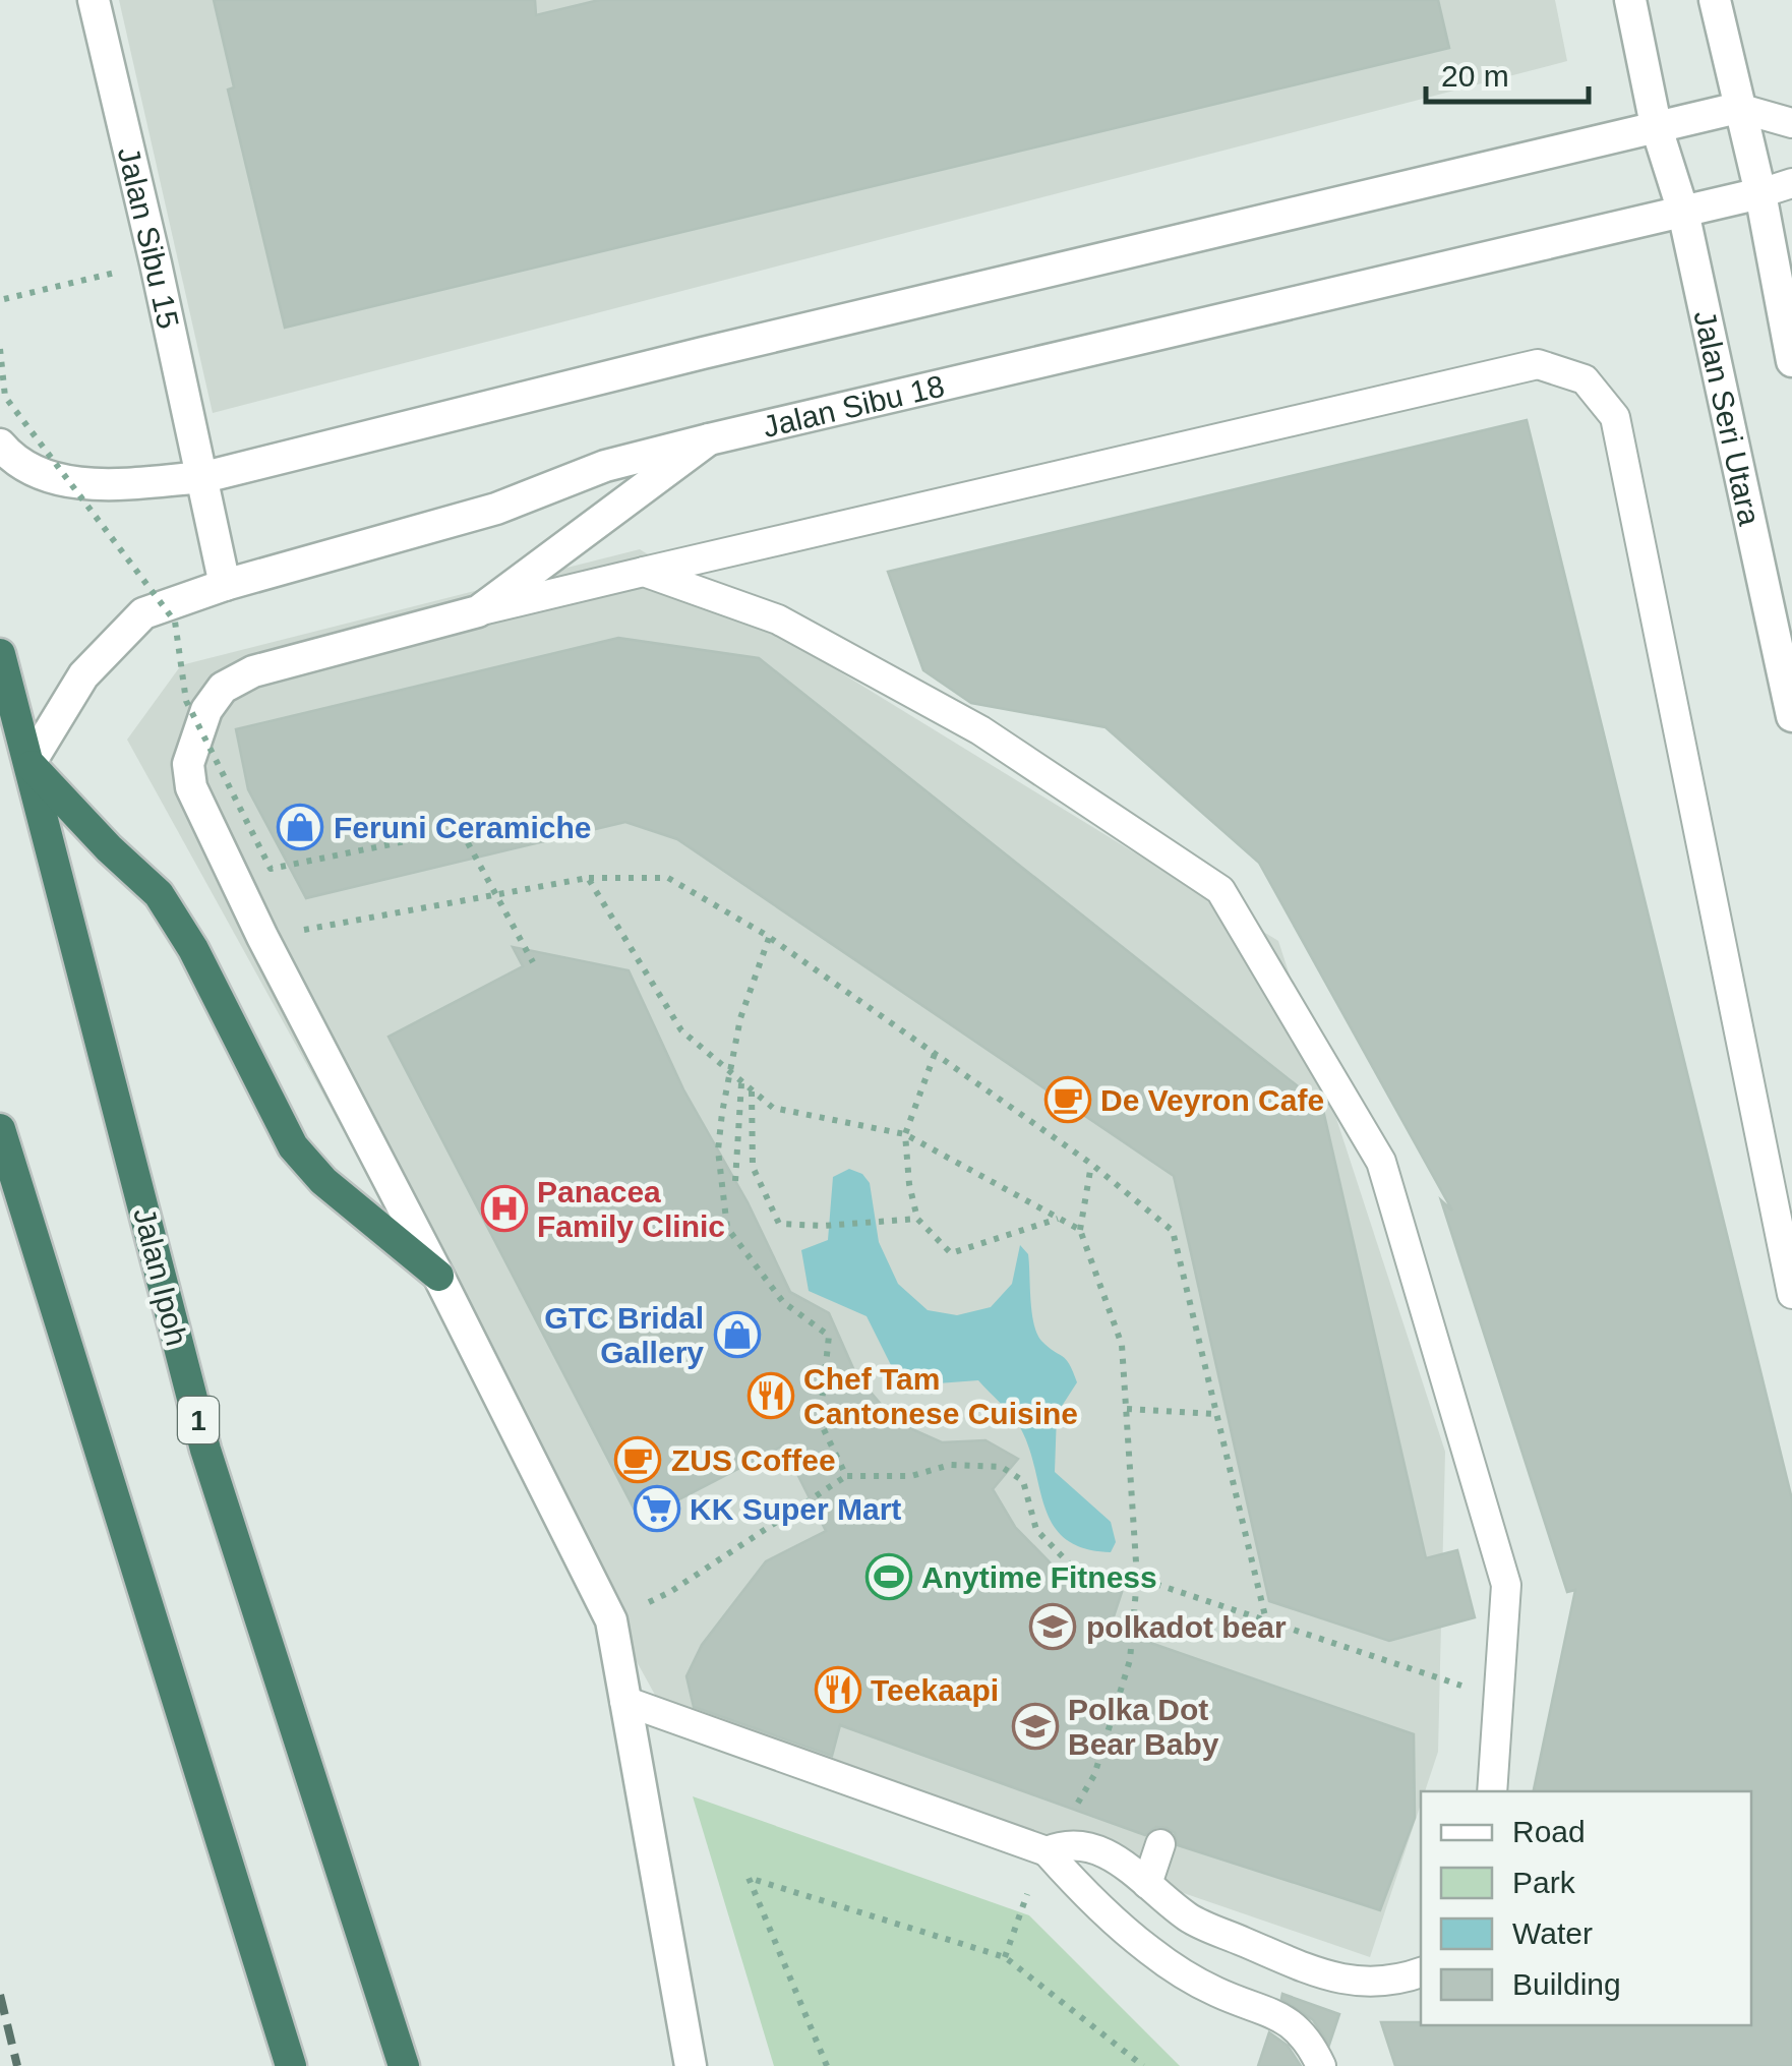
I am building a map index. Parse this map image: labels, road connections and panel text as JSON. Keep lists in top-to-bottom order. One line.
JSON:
{"streets":{"highway":["Jalan Ipoh","1"],"street":["Jalan Sibu 15","Jalan Sibu 18","Jalan Seri Utara"]},"crossings":[["Jalan Sibu 15","Jalan Sibu 18"],["Jalan Sibu 18","Jalan Seri Utara"],["Jalan Sibu 18","Jalan Ipoh"]],"places":{"shop":["Feruni Ceramiche","GTC Bridal Gallery"],"cafe":["De Veyron Cafe","ZUS Coffee"],"hospital":["Panacea Family Clinic"],"restaurant":["Chef Tam Cantonese Cuisine","Teekaapi"],"supermarket":["KK Super Mart"],"sports":["Anytime Fitness"],"school or university":["polkadot bear","Polka Dot Bear Baby"]},"legend":["Road","Park","Water","Building"],"scale_bar":"20 m"}
